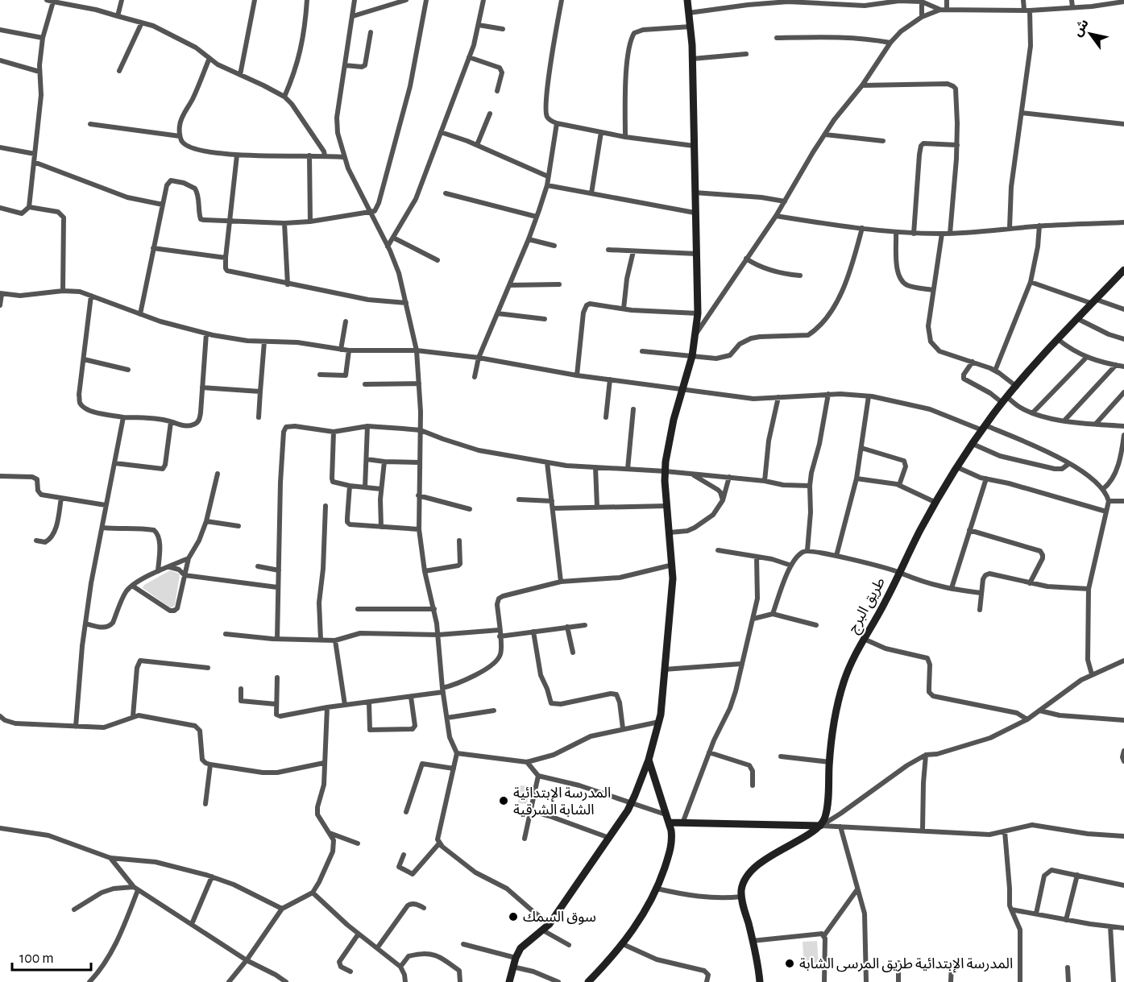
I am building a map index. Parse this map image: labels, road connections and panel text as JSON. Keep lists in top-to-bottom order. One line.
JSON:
{"streets":{"street":["طريق البرج"]},"places":["المدرسة الإبتدائية الشابة الشرقية","سوق السمك","المدرسة الإبتدائية طريق المرسى الشابة"],"scale_bar":"100 m","north":"top left"}
